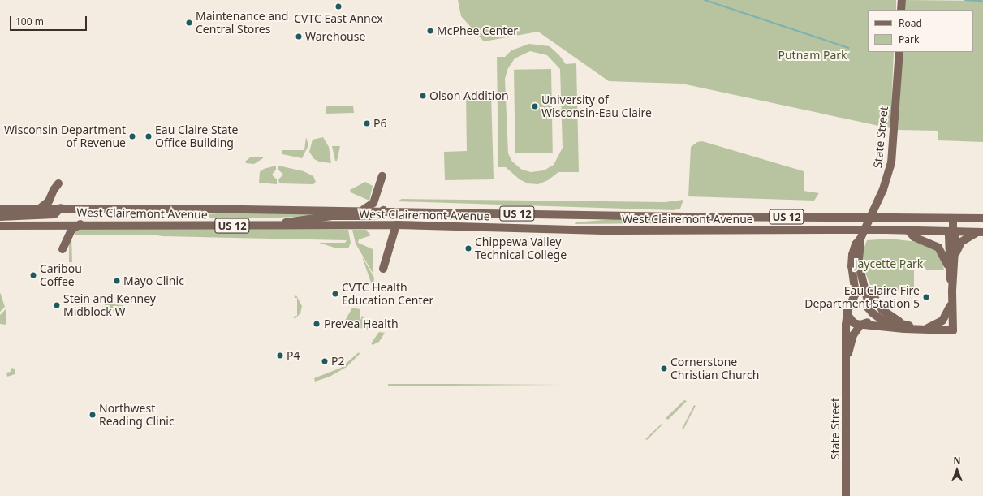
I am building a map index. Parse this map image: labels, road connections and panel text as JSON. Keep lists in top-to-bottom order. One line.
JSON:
{"streets":{"main road":["State Street","West Clairemont Avenue","US 12"]},"crossings":[["West Clairemont Avenue","US 12"]],"parks":["Putnam Park","Jaycette Park"],"places":["CVTC East Annex","Maintenance and Central Stores","McPhee Center","Warehouse","Olson Addition","University of Wisconsin-Eau Claire","P6","Wisconsin Department of Revenue","Eau Claire State Office Building","Chippewa Valley Technical College","Caribou Coffee","Mayo Clinic","CVTC Health Education Center","Eau Claire Fire Department Station 5","Stein and Kenney Midblock W","Prevea Health","P4","P2","Cornerstone Christian Church","Northwest Reading Clinic"],"legend":["Road","Park"],"scale_bar":"100 m","north":"top"}
